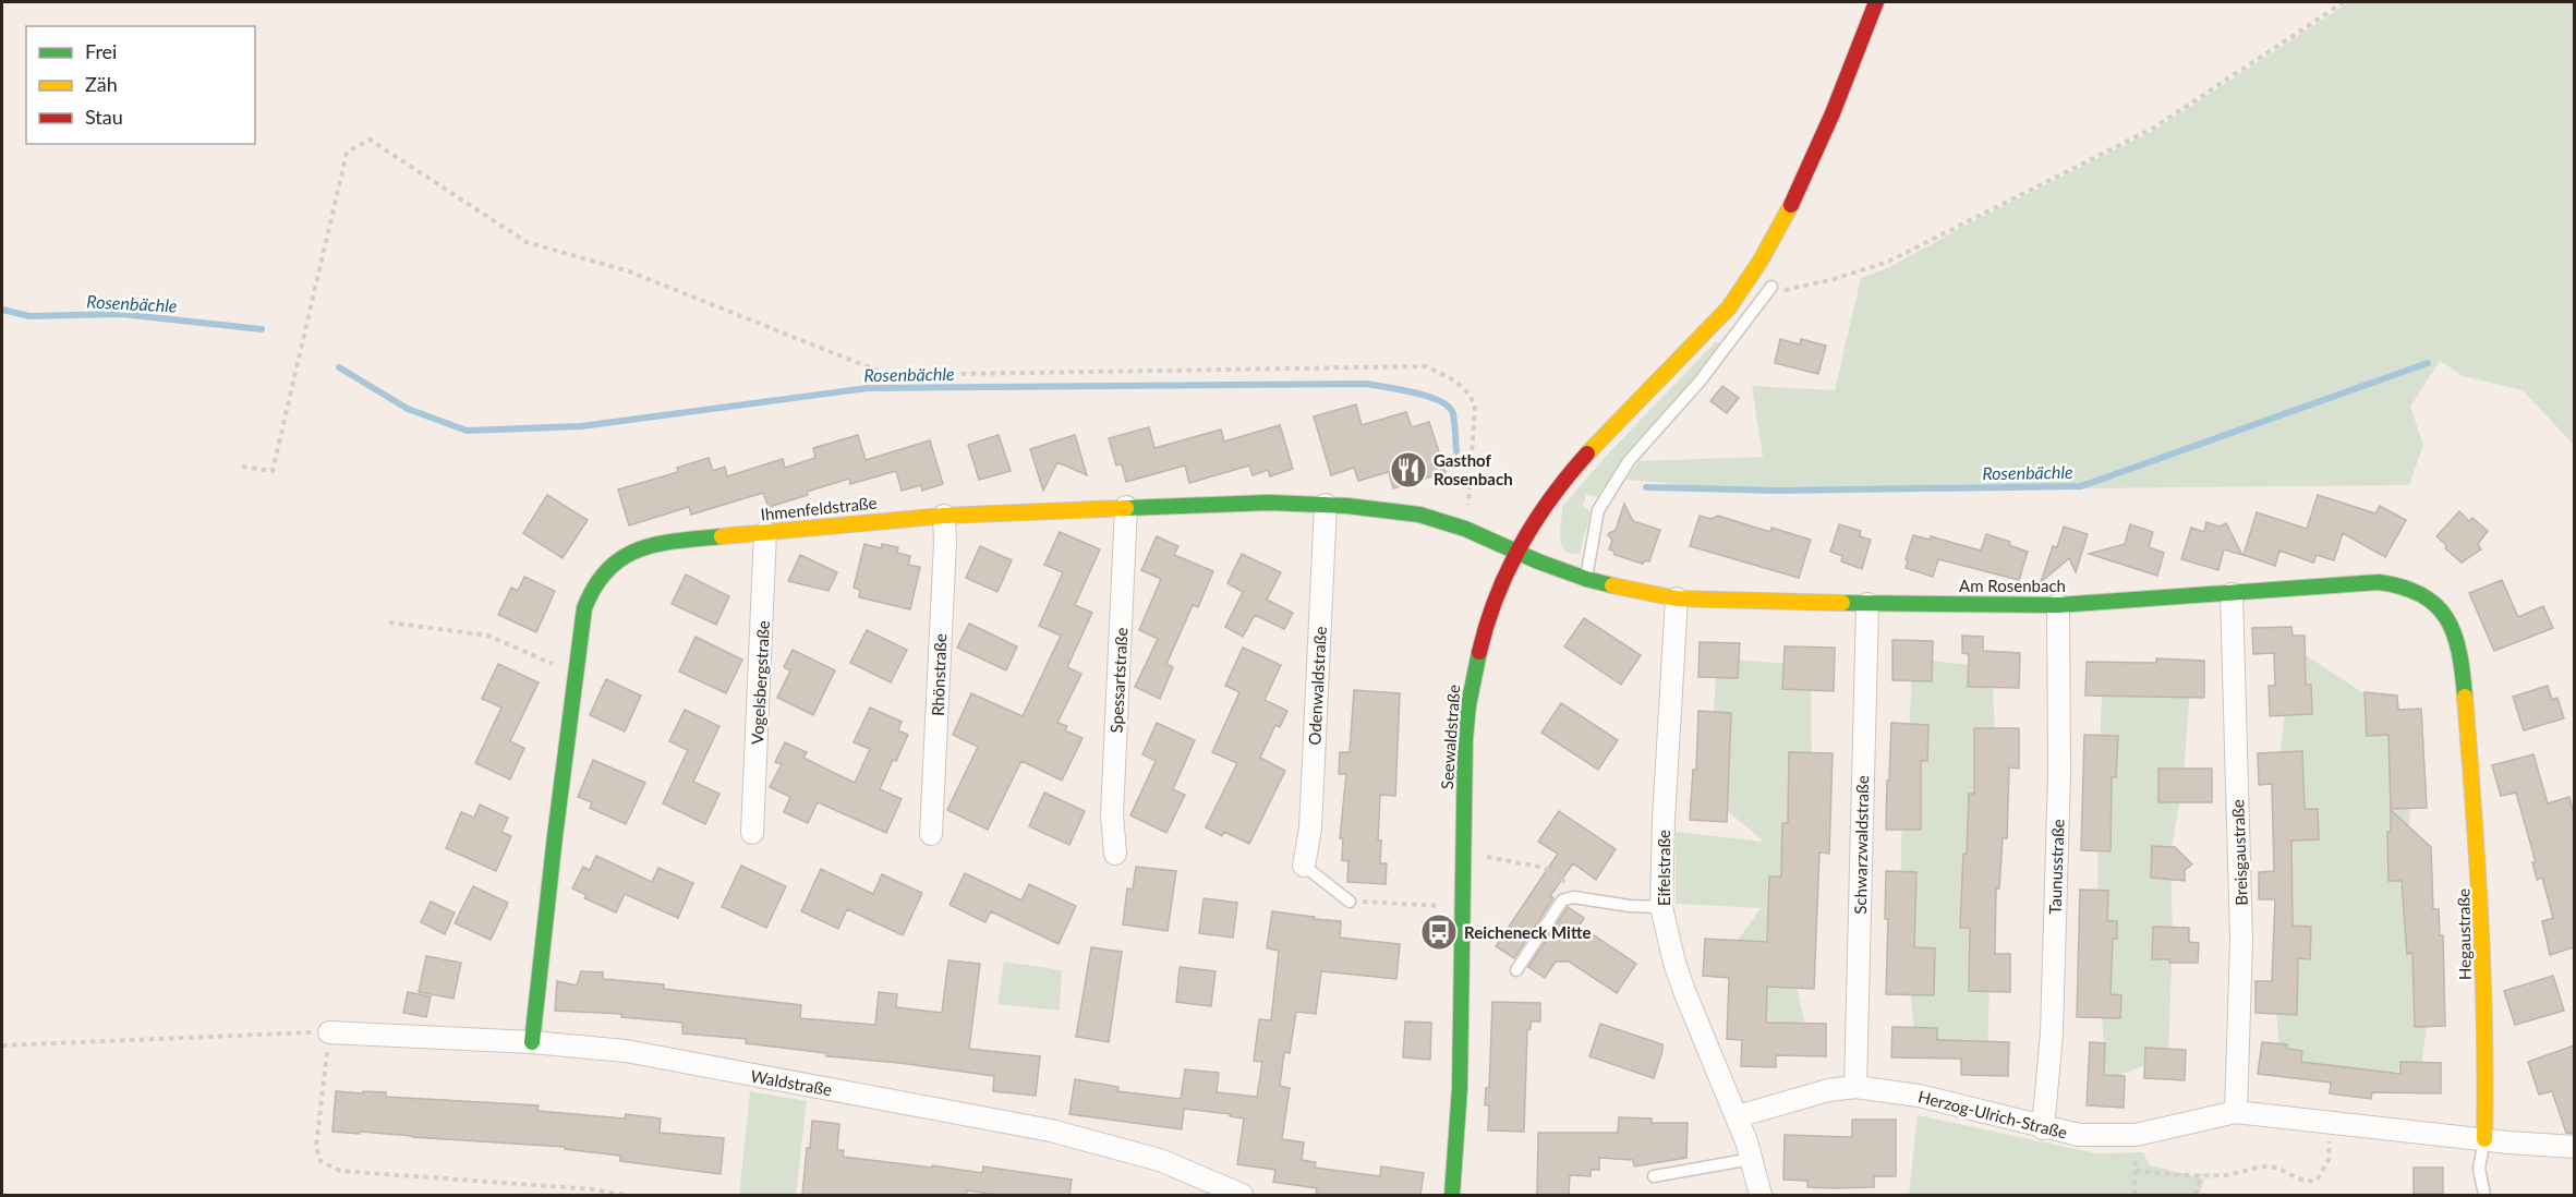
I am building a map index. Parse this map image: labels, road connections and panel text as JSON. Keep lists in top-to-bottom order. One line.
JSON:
{"streets":{"street":["Ihmenfeldstraße","Am Rosenbach","Rhönstraße","Spessartstraße","Vogelsbergstraße","Odenwaldstraße","Seewaldstraße","Schwarzwaldstraße","Breisgaustraße","Taunusstraße","Eifelstraße","Hegaustraße","Waldstraße","Herzog-Ulrich-Straße"]},"crossings":[["Ihmenfeldstraße","Am Rosenbach"],["Ihmenfeldstraße","Rhönstraße"],["Ihmenfeldstraße","Spessartstraße"],["Ihmenfeldstraße","Vogelsbergstraße"],["Ihmenfeldstraße","Odenwaldstraße"],["Ihmenfeldstraße","Seewaldstraße"],["Ihmenfeldstraße","Waldstraße"],["Am Rosenbach","Seewaldstraße"],["Am Rosenbach","Schwarzwaldstraße"],["Am Rosenbach","Breisgaustraße"],["Am Rosenbach","Taunusstraße"],["Am Rosenbach","Eifelstraße"],["Am Rosenbach","Hegaustraße"],["Schwarzwaldstraße","Herzog-Ulrich-Straße"],["Breisgaustraße","Herzog-Ulrich-Straße"],["Taunusstraße","Herzog-Ulrich-Straße"],["Eifelstraße","Herzog-Ulrich-Straße"],["Hegaustraße","Herzog-Ulrich-Straße"]],"water":["Rosenbächle"],"places":{"restaurant":["Gasthof Rosenbach"],"bus stop":["Reicheneck Mitte"]},"legend":["Frei","Zäh","Stau"]}
